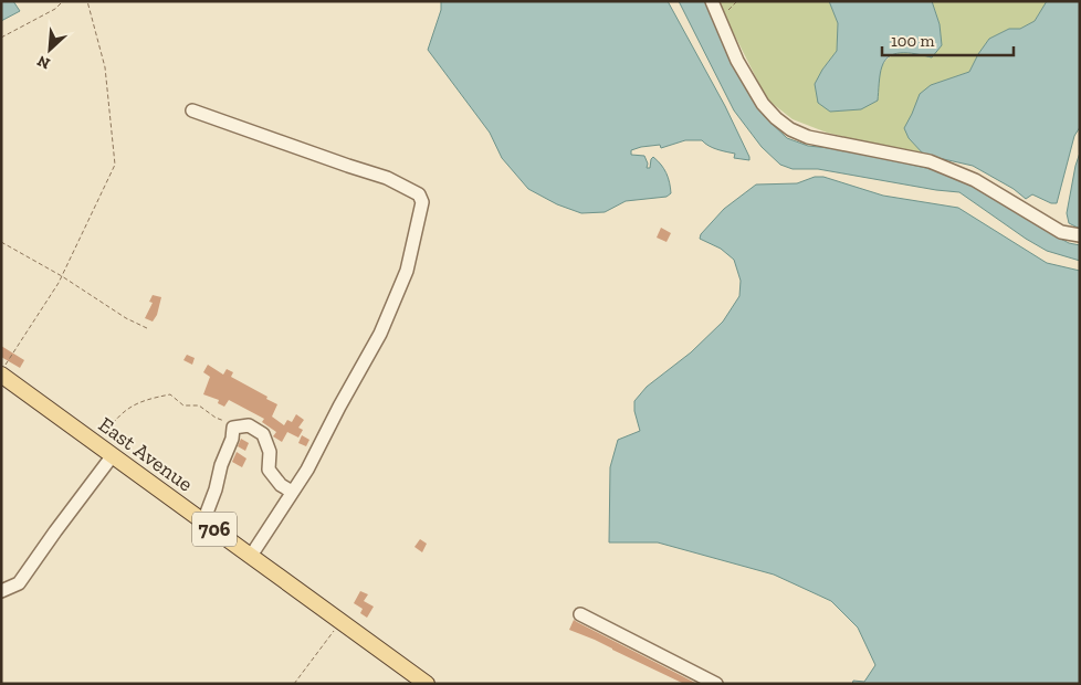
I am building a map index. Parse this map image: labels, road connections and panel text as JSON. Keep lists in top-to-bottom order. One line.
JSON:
{"streets":{"main road":["East Avenue","706"]},"scale_bar":"100 m","north":"bottom left"}
